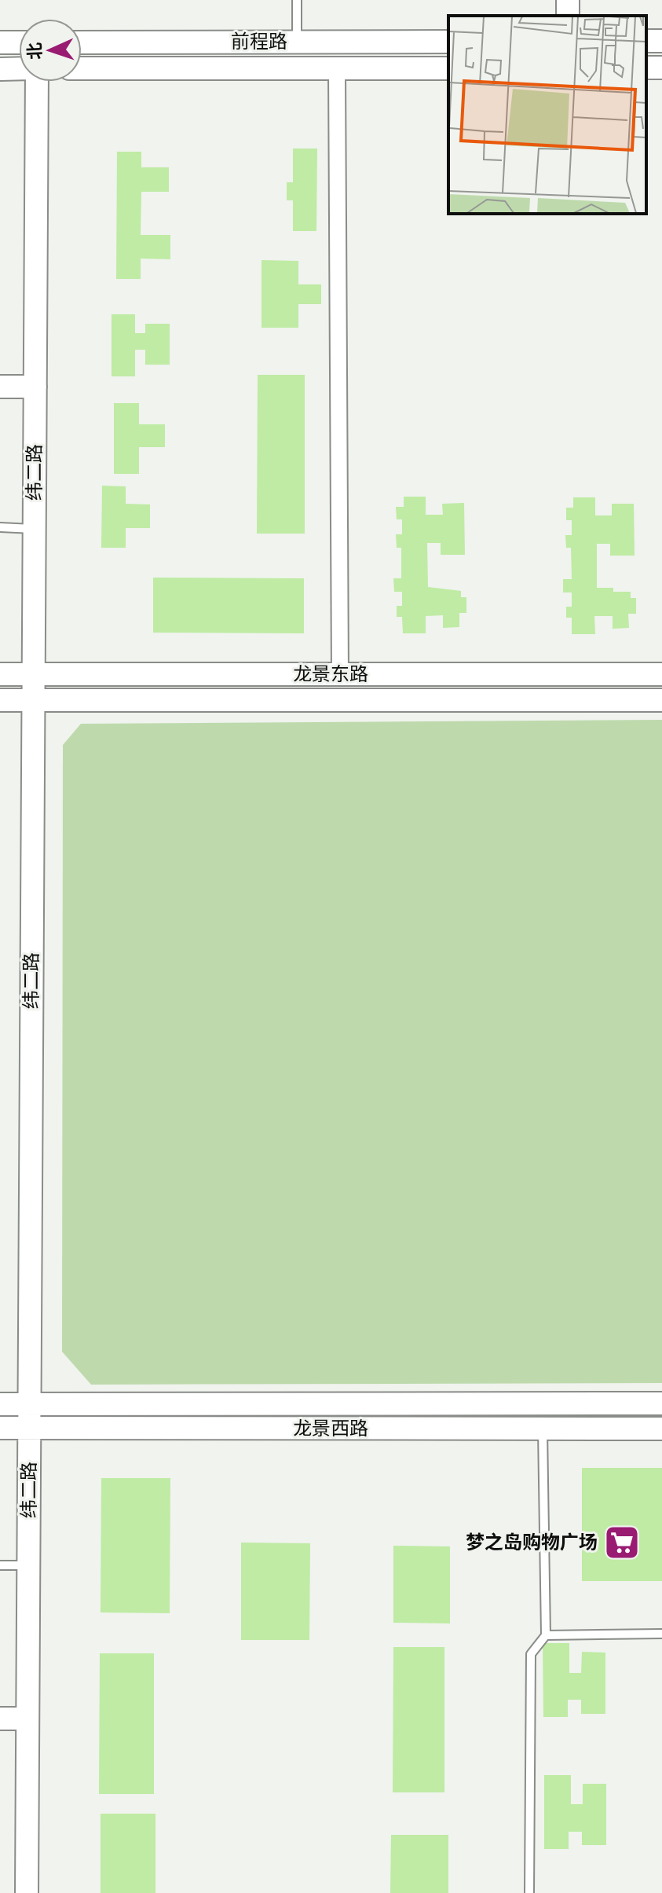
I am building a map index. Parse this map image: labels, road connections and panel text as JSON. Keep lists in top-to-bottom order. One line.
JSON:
{"streets":{"main road":["前程路","纬二路","龙景东路","龙景西路"]},"crossings":[["纬二路","龙景东路"],["纬二路","龙景西路"]],"places":{"supermarket":["梦之岛购物广场"]},"north":"left"}
